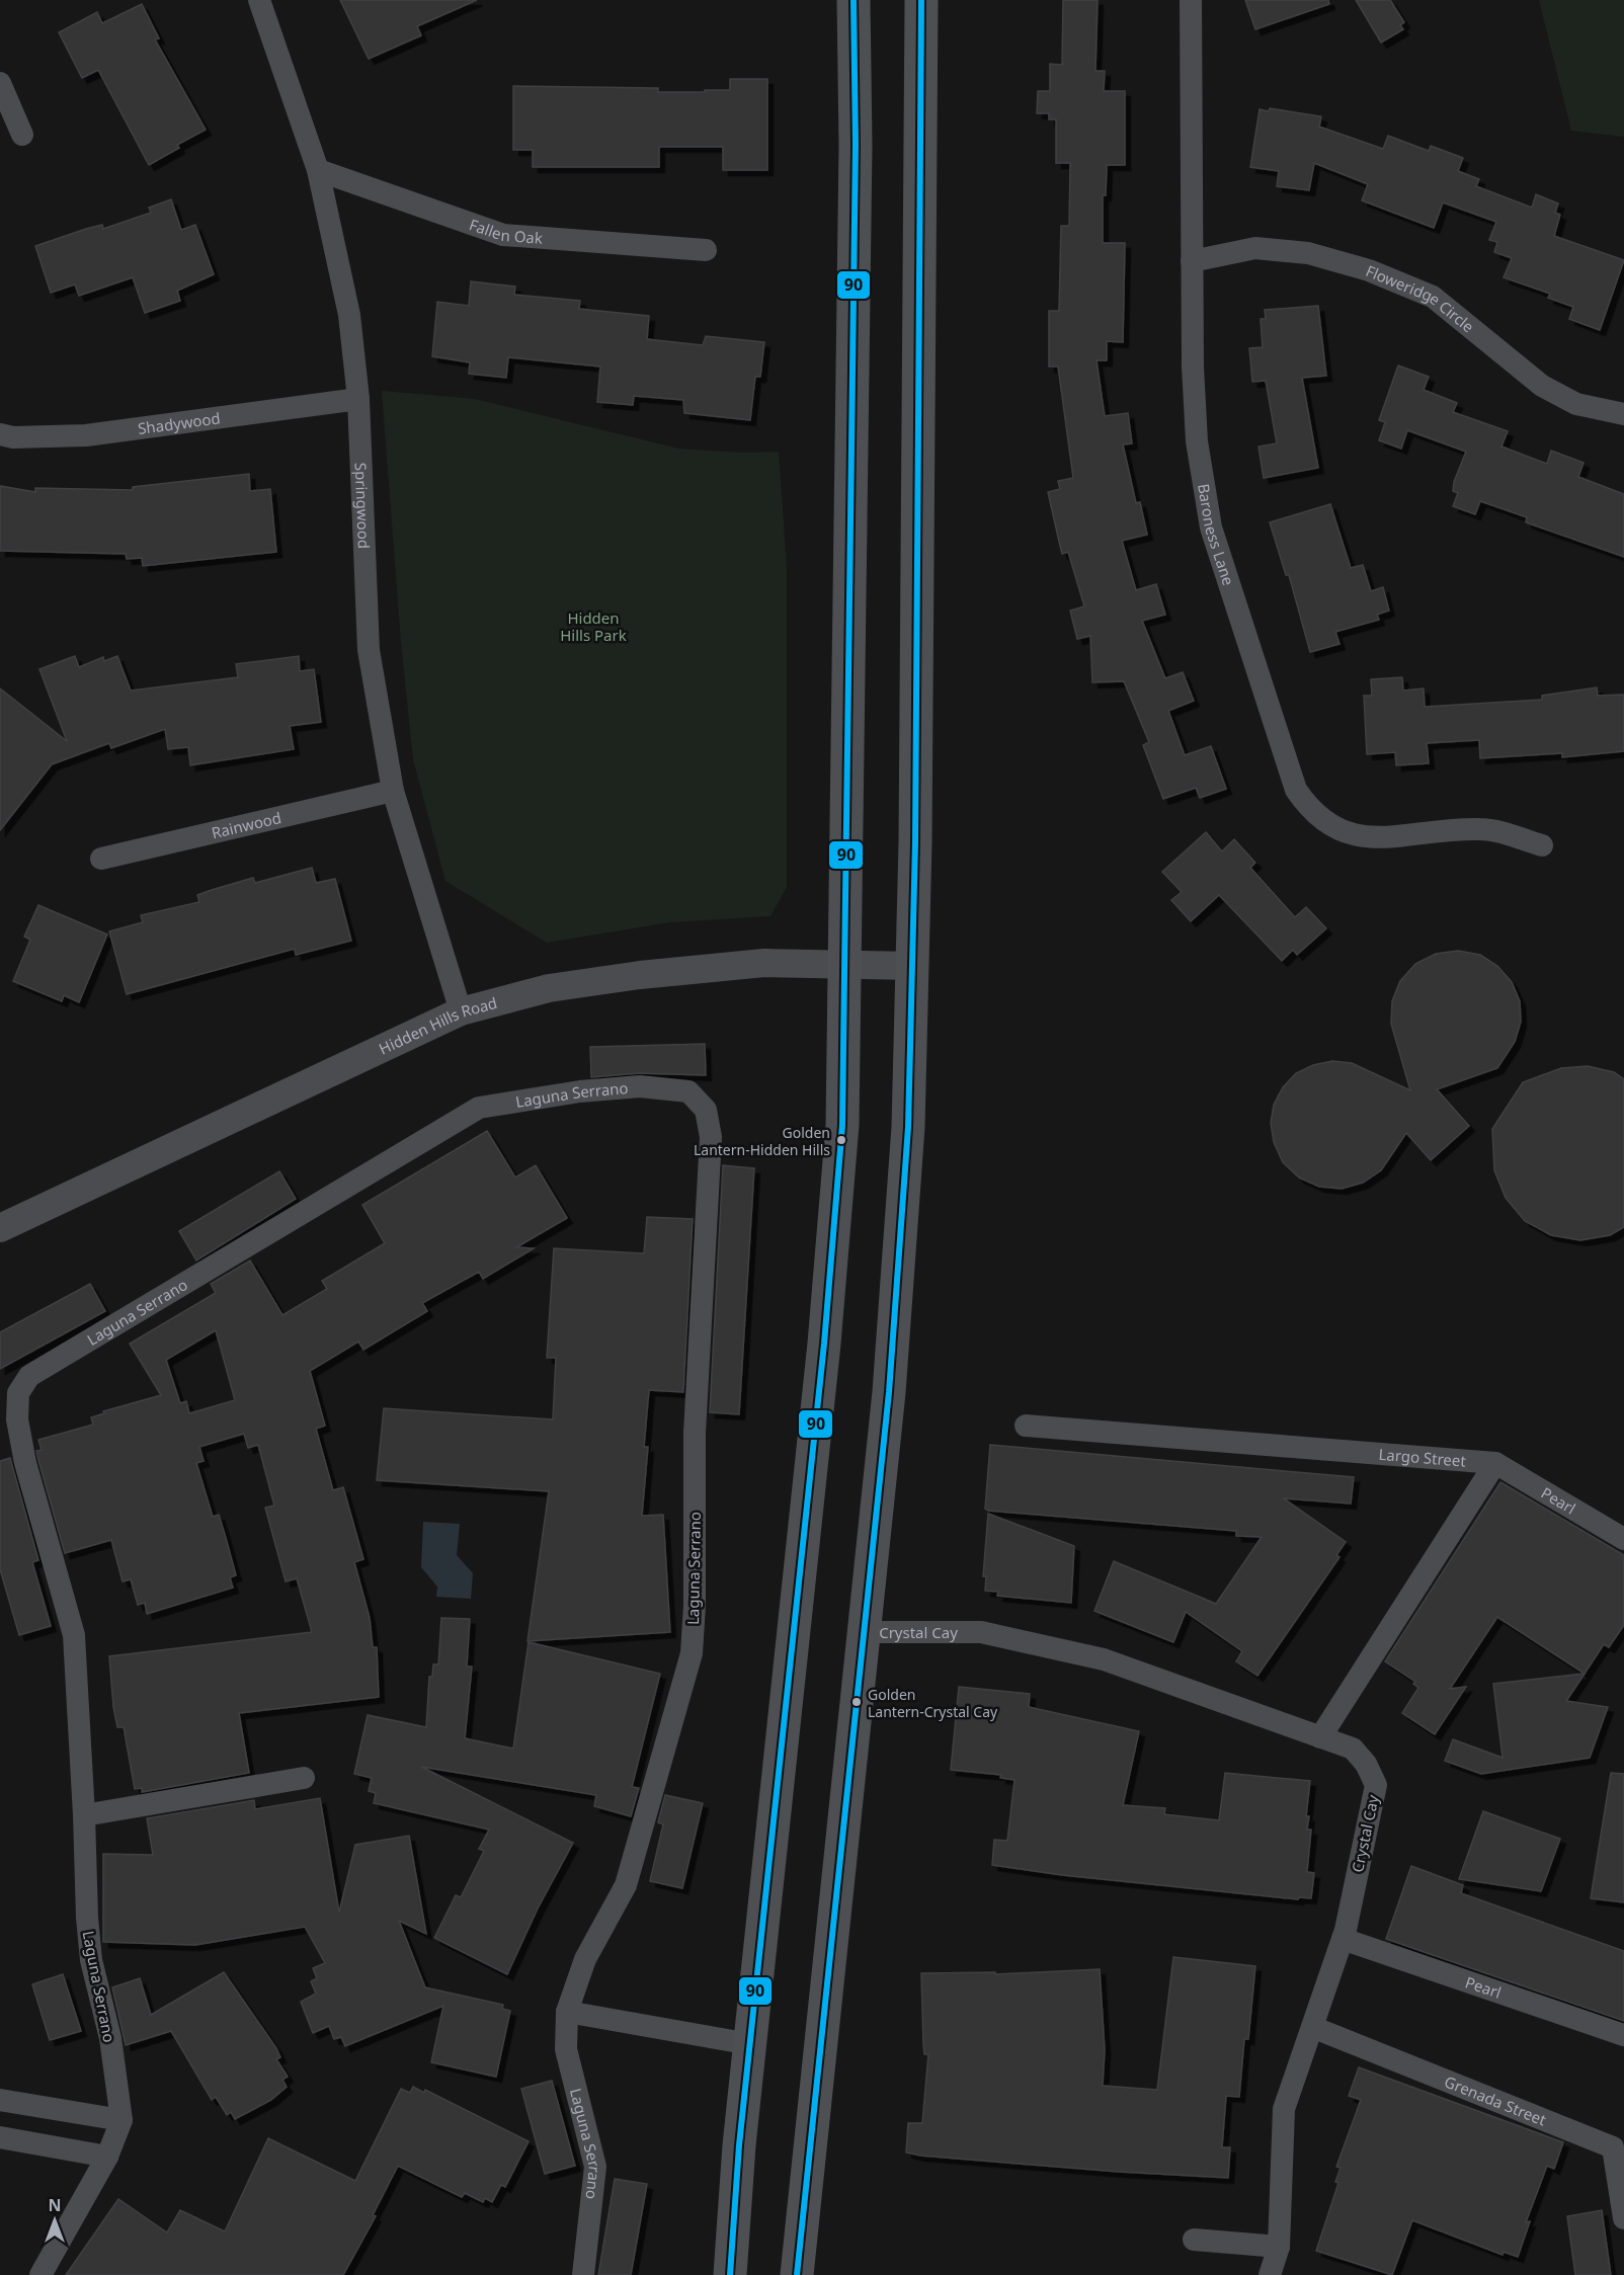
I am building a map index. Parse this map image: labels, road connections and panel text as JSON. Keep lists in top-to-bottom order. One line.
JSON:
{"streets":{"street":["Fallen Oak","Floweridge Circle","Shadywood","Springwood","Baroness Lane","Rainwood","Hidden Hills Road","Laguna Serrano","Largo Street","Pearl","Crystal Cay","Grenada Street"]},"crossings":[["Fallen Oak","Springwood"],["Floweridge Circle","Baroness Lane"],["Shadywood","Springwood"],["Springwood","Rainwood"],["Springwood","Hidden Hills Road"],["Largo Street","Pearl"],["Largo Street","Crystal Cay"],["Pearl","Crystal Cay"],["Crystal Cay","Grenada Street"]],"parks":["Hidden Hills Park"],"places":["Golden Lantern-Hidden Hills","Golden Lantern-Crystal Cay"],"lines":["transit line 90"],"north":"top"}
